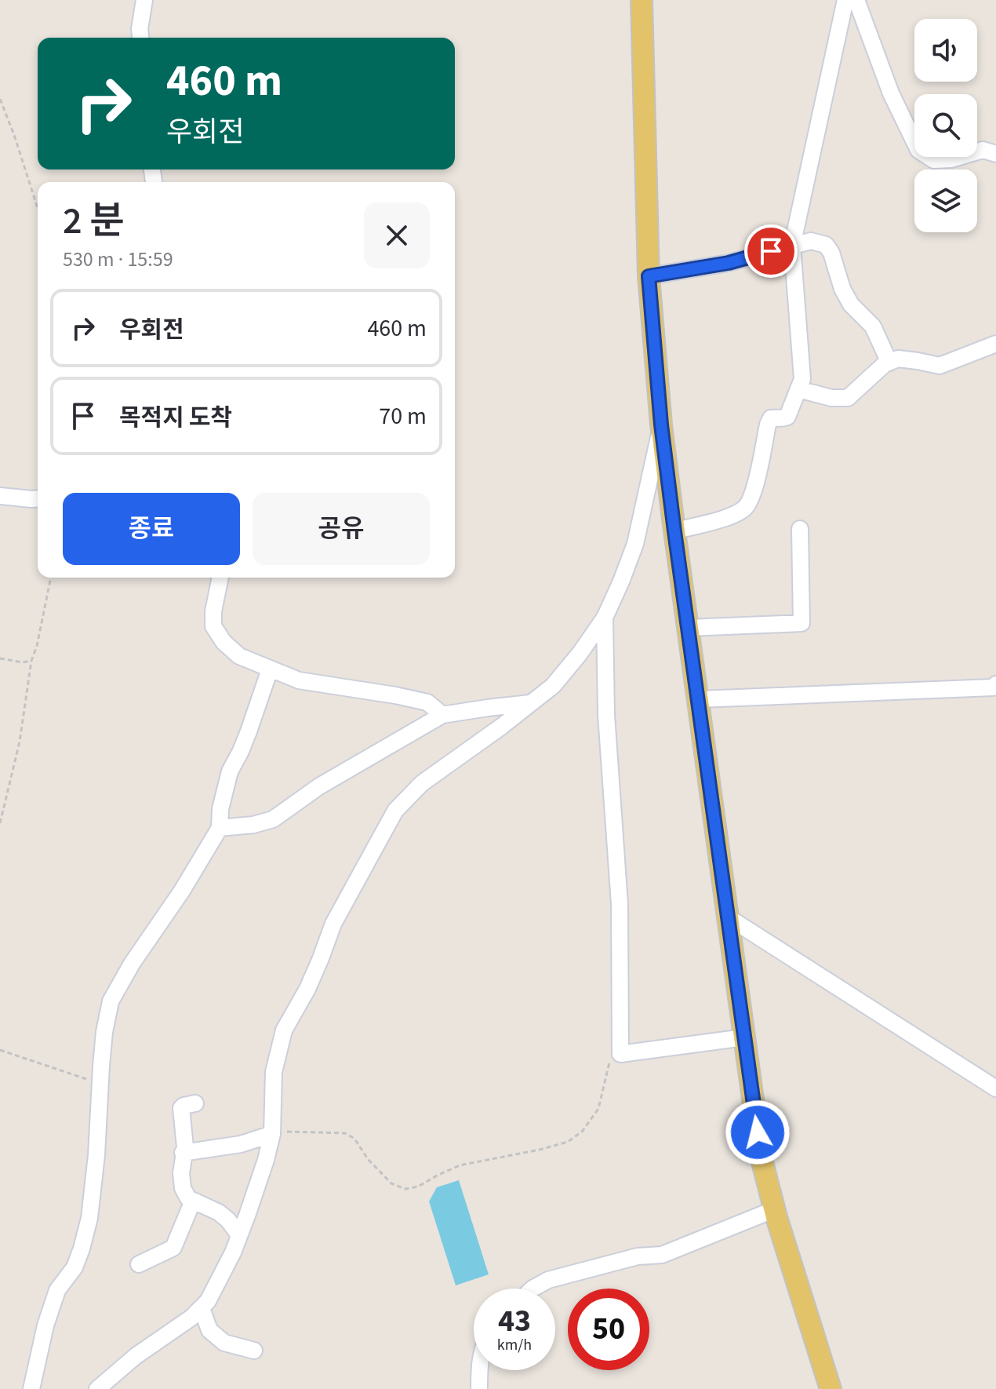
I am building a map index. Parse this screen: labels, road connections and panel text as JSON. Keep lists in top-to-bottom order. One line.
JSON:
{"page":{"turn":["460 m","우회전"],"heading":["2 분","530 m · 15:59"],"list":[{"name":"우회전","value":"460 m"},{"name":"목적지 도착","value":"70 m"}],"buttons":["종료","공유"],"speed":"43 km/h","limit":"50"}}
